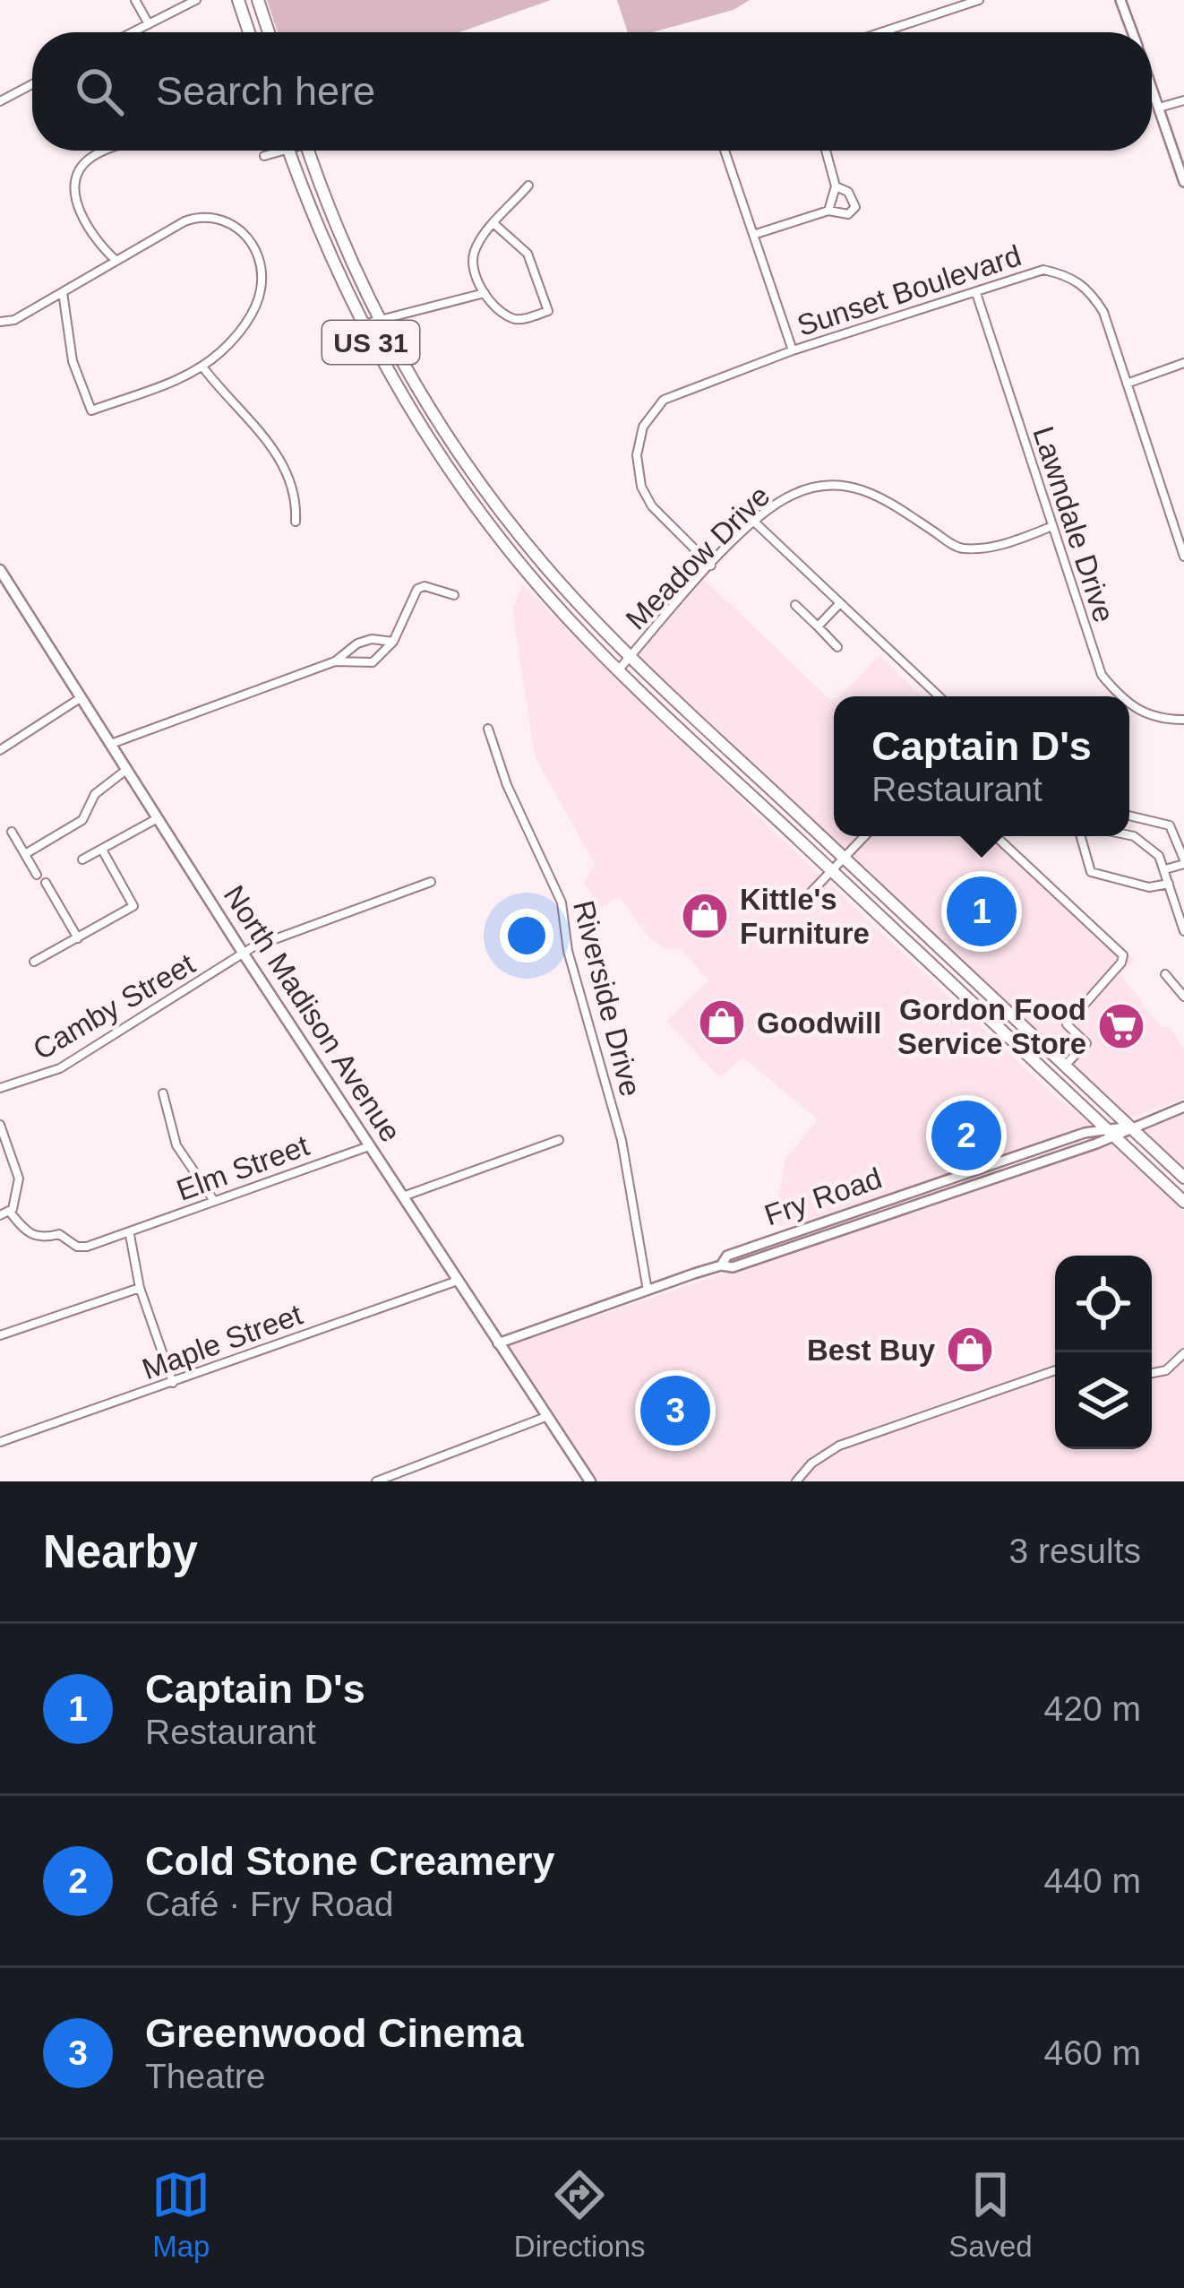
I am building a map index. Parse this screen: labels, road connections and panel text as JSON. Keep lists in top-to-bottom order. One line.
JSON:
{"streets":{"main road":["US 31","North Madison Avenue"],"street":["Sunset Boulevard","Lawndale Drive","Meadow Drive","Riverside Drive","Camby Street","Elm Street","Fry Road","Maple Street"]},"crossings":[["Sunset Boulevard","Lawndale Drive"],["Sunset Boulevard","Meadow Drive"],["US 31","Meadow Drive"],["US 31","Fry Road"],["Lawndale Drive","Meadow Drive"],["Riverside Drive","Fry Road"],["Camby Street","North Madison Avenue"],["North Madison Avenue","Elm Street"],["North Madison Avenue","Fry Road"],["North Madison Avenue","Maple Street"]],"places":{"shop":["Kittle's Furniture","Goodwill","Best Buy"],"supermarket":["Gordon Food Service Store"]},"page":{"search":"Search here","popup":["Captain D's","Restaurant"],"pins":["1","2","3"],"heading":["Nearby","3 results"],"list":[{"mark":"1","name":"Captain D's","note":"Restaurant","value":"420 m"},{"mark":"2","name":"Cold Stone Creamery","note":"Café · Fry Road","value":"440 m"},{"mark":"3","name":"Greenwood Cinema","note":"Theatre","value":"460 m"}],"nav":["Map","Directions","Saved"]}}
